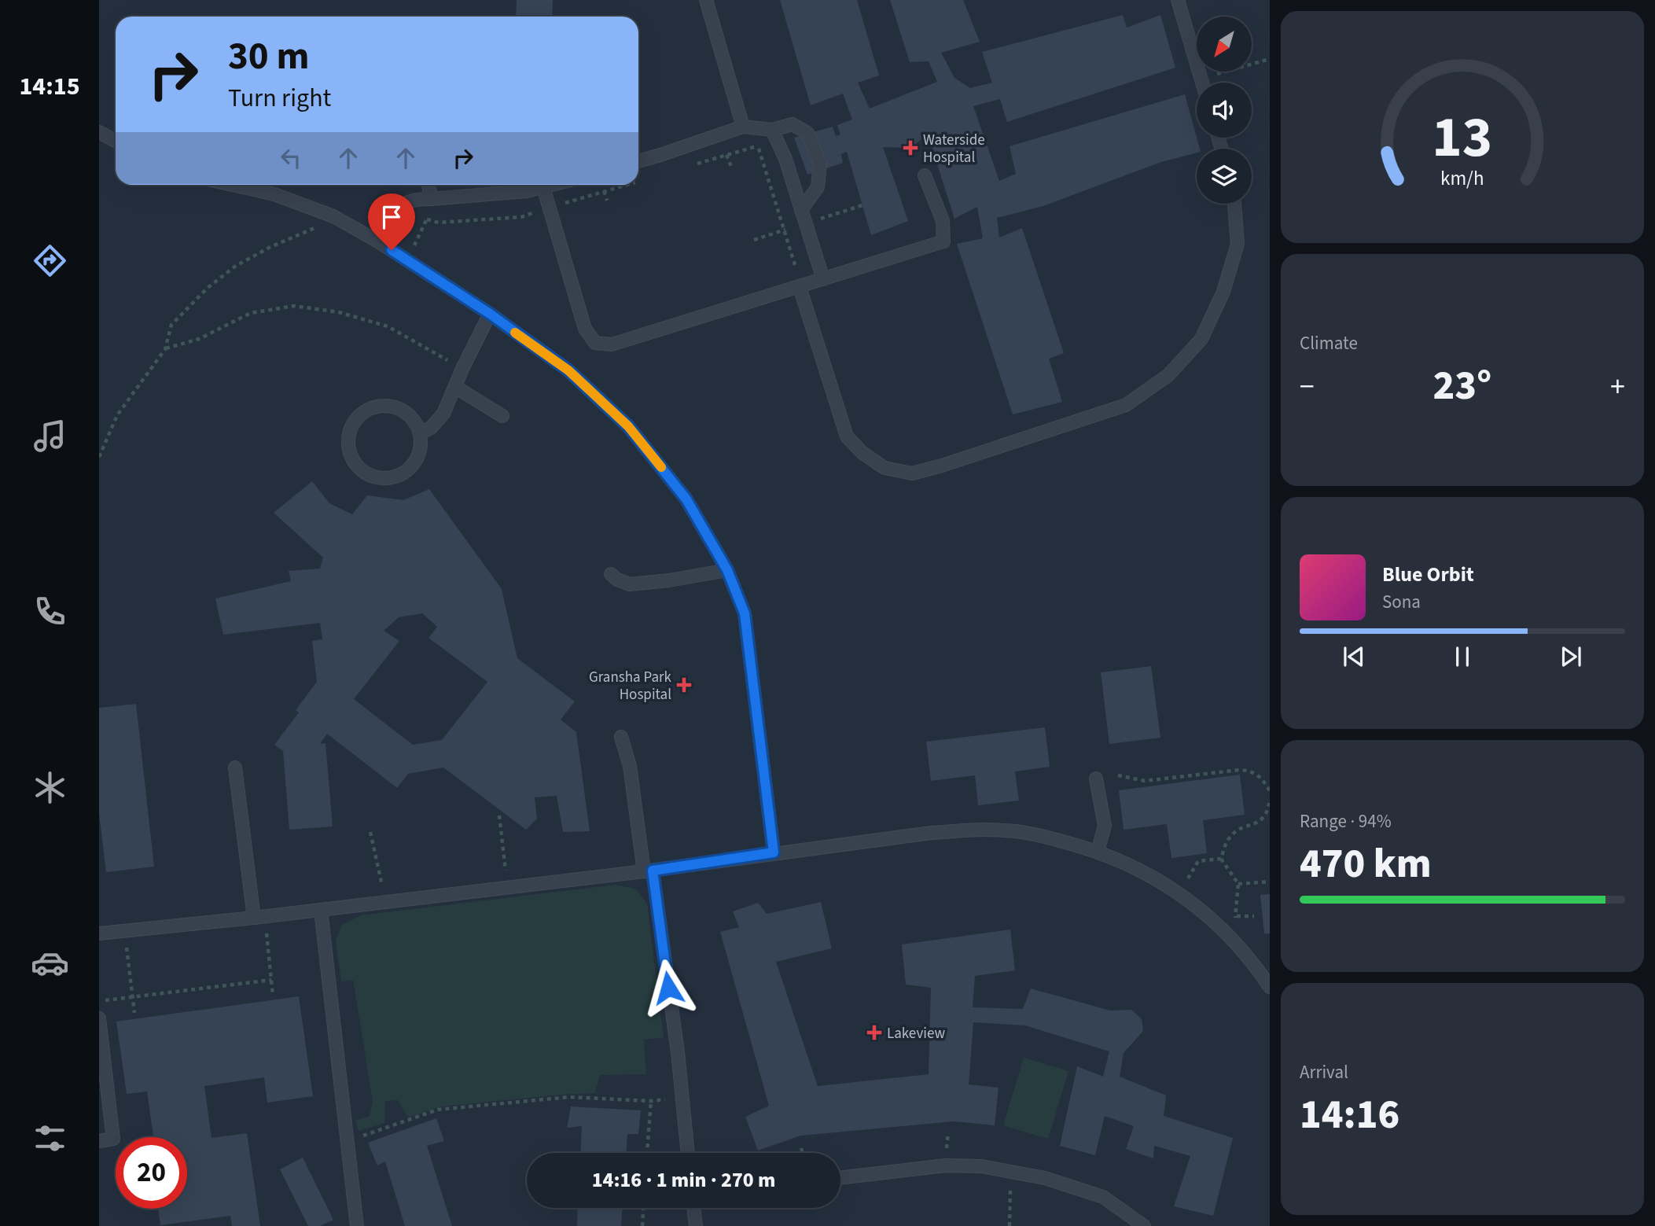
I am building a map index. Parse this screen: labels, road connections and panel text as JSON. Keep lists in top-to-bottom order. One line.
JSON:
{"places":{"health":["Waterside Hospital","Gransha Park Hospital","Lakeview"]},"north":"bottom left","page":{"tabs":"14:15","turn":["30 m","Turn right"],"tile":["Climate",["Range · 94%","470 km"],["Arrival","14:16"]],"heat":["−","23°","+"],"song":["Blue Orbit","Sona"],"limit":"20","trip":"14:16 · 1 min · 270 m","gauge":["13","km/h"]}}
